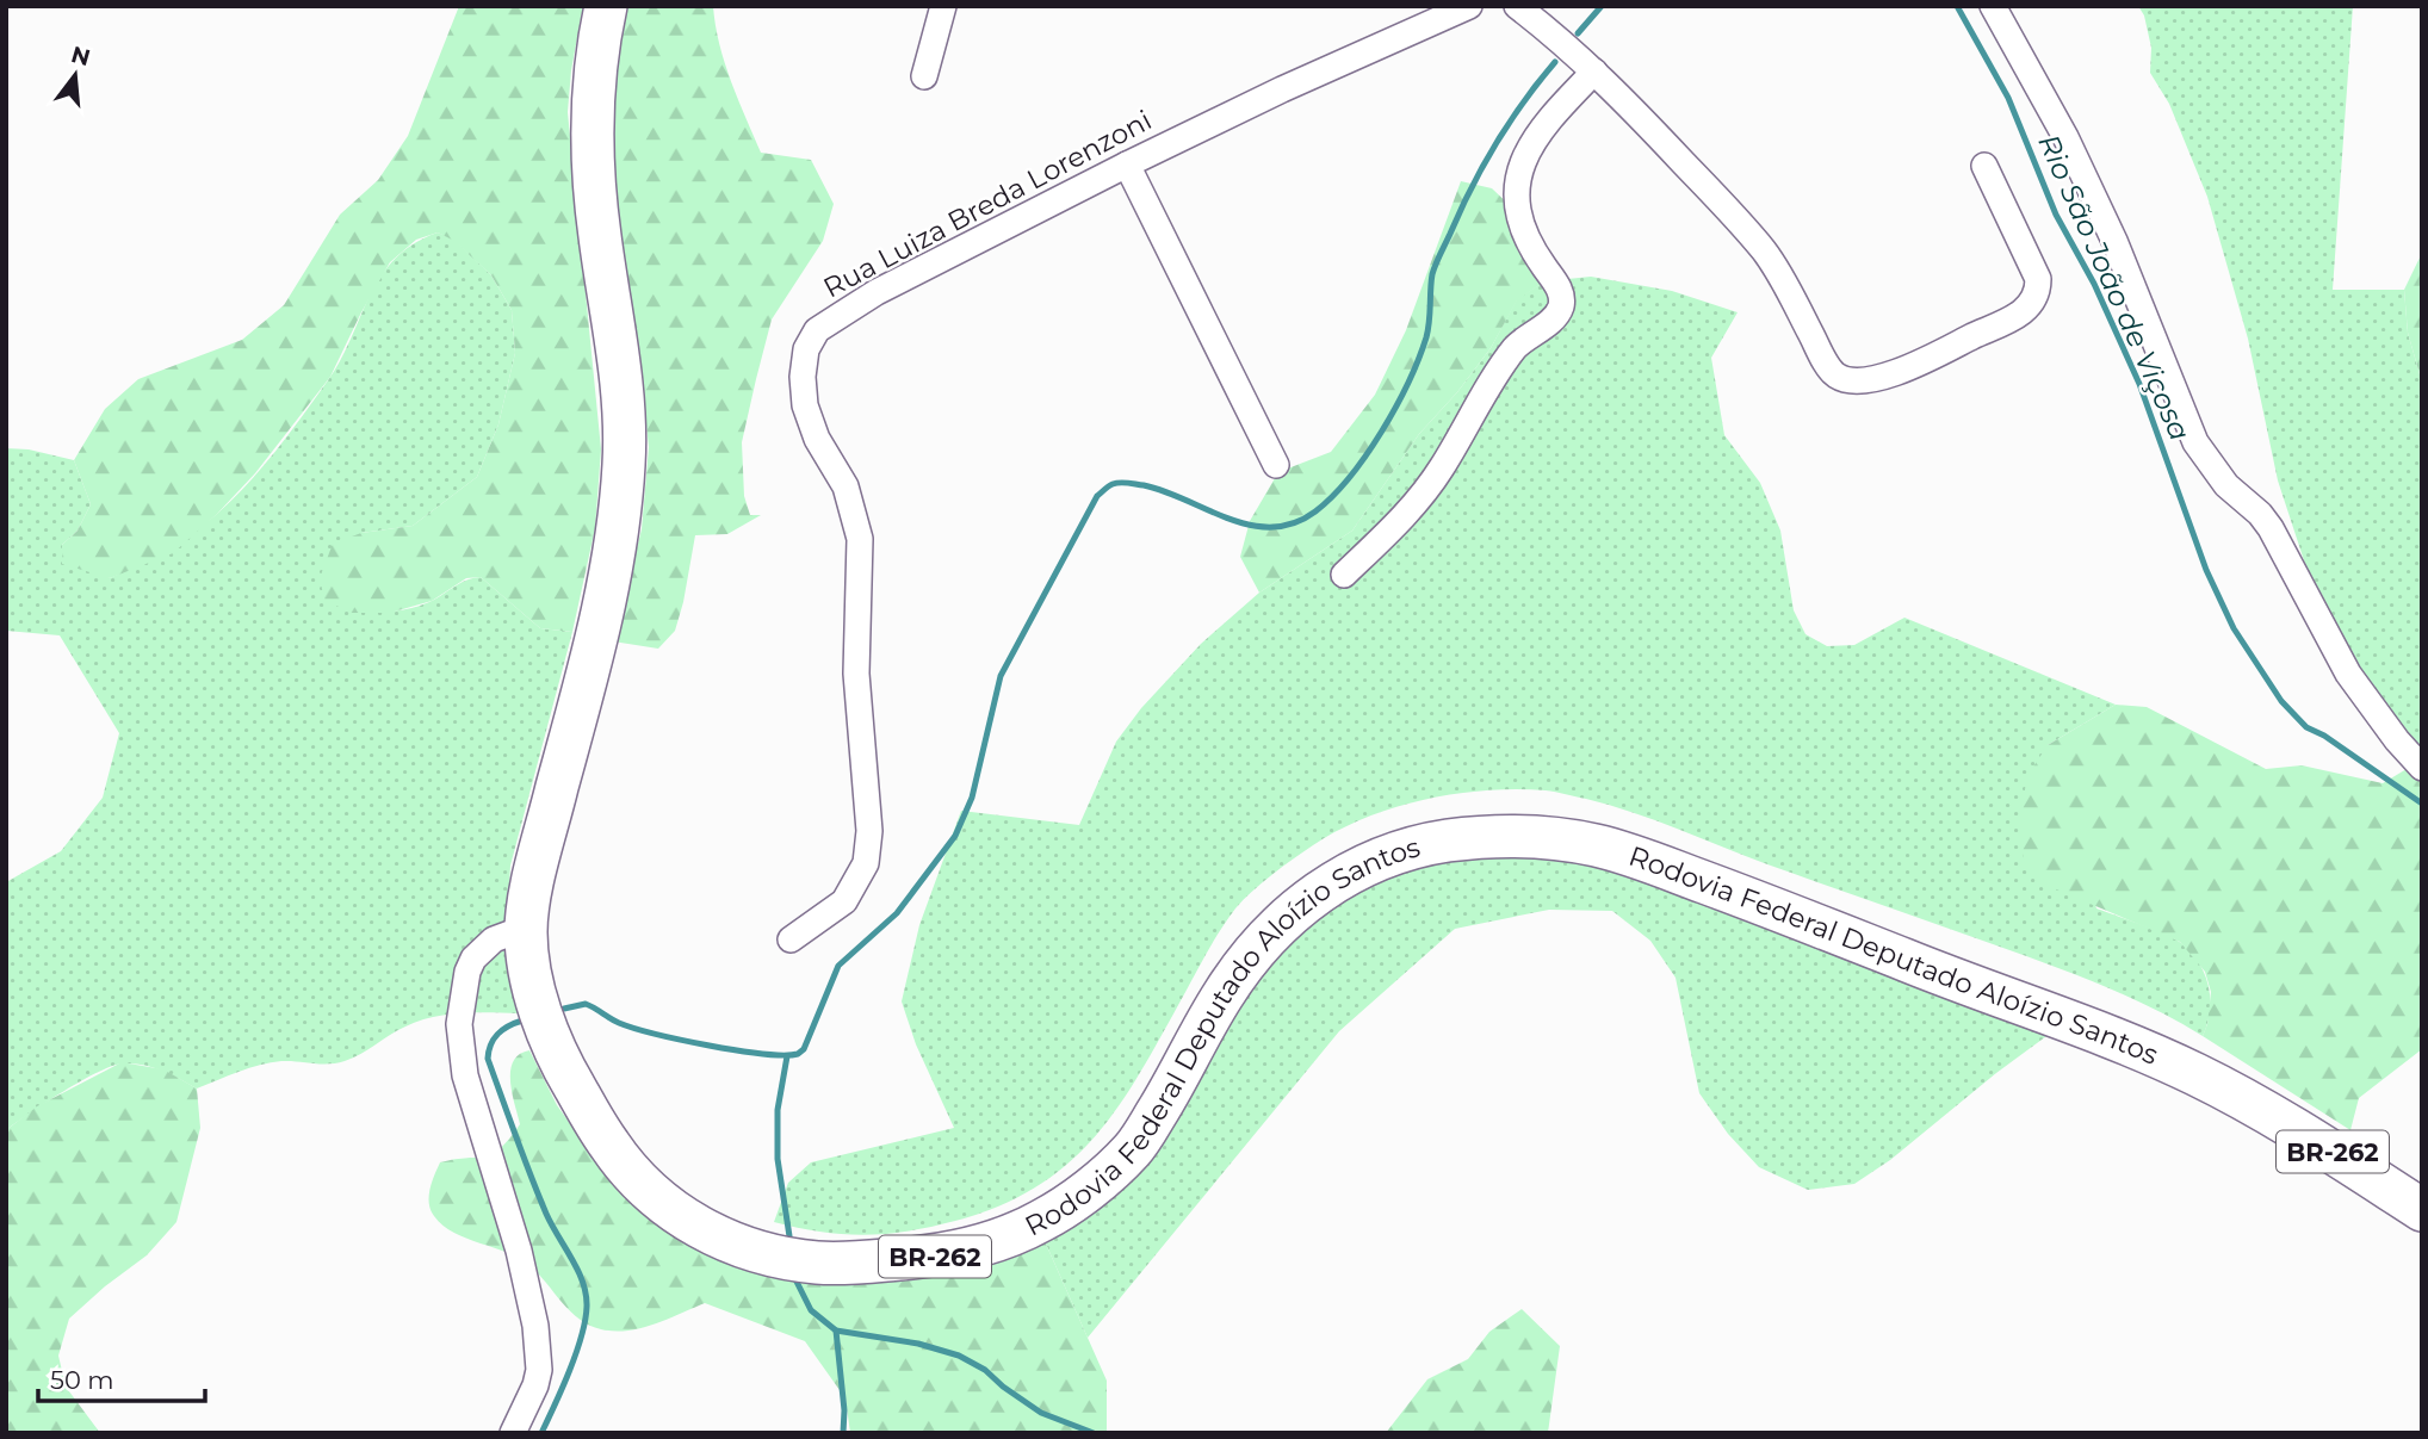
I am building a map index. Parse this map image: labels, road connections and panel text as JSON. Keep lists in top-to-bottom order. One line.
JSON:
{"streets":{"highway":["Rodovia Federal Deputado Aloízio Santos","BR-262"],"street":["Rua Luiza Breda Lorenzoni"]},"water":["Rio São João de Viçosa"],"scale_bar":"50 m","north":"top"}
